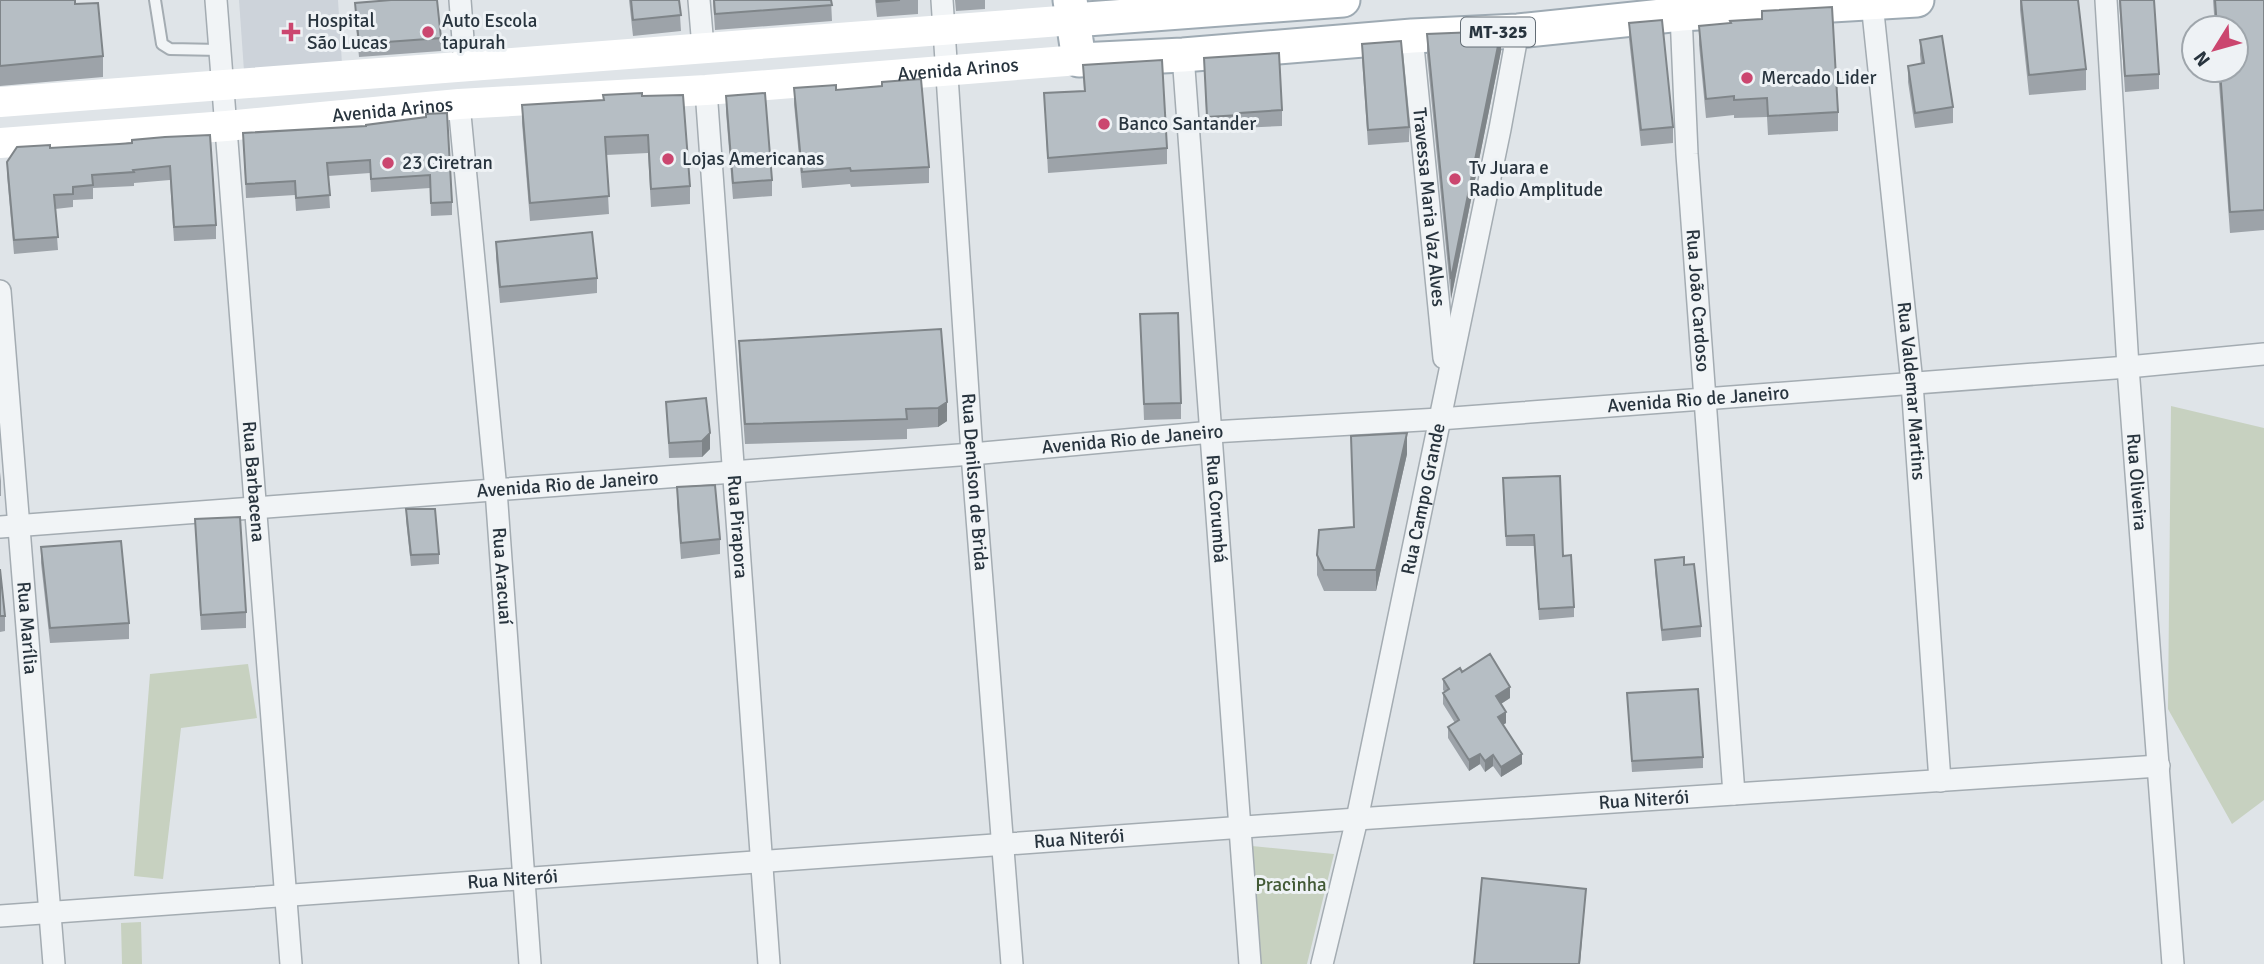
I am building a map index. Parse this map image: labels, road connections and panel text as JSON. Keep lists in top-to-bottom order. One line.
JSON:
{"streets":{"main road":["MT-325","Avenida Arinos"],"street":["Travessa Maria Vaz Alves","Rua João Cardoso","Rua Valdemar Martins","Avenida Rio de Janeiro","Rua Barbacena","Rua Denilson de Brida","Rua Oliveira","Rua Campo Grande","Rua Corumbá","Rua Pirapora","Rua Aracuaí","Rua Marília","Rua Niterói"]},"crossings":[["Avenida Arinos","Travessa Maria Vaz Alves"],["Avenida Arinos","Rua João Cardoso"],["Avenida Arinos","Rua Valdemar Martins"],["Avenida Arinos","Rua Barbacena"],["Avenida Arinos","Rua Denilson de Brida"],["Avenida Arinos","Rua Campo Grande"],["Avenida Arinos","Rua Corumbá"],["Avenida Arinos","Rua Pirapora"],["Avenida Arinos","Rua Aracuaí"],["Travessa Maria Vaz Alves","Rua Campo Grande"],["Rua João Cardoso","Avenida Rio de Janeiro"],["Rua João Cardoso","Rua Niterói"],["Rua Valdemar Martins","Avenida Rio de Janeiro"],["Rua Valdemar Martins","Rua Niterói"],["Avenida Rio de Janeiro","Rua Barbacena"],["Avenida Rio de Janeiro","Rua Denilson de Brida"],["Avenida Rio de Janeiro","Rua Oliveira"],["Avenida Rio de Janeiro","Rua Campo Grande"],["Avenida Rio de Janeiro","Rua Corumbá"],["Avenida Rio de Janeiro","Rua Pirapora"],["Avenida Rio de Janeiro","Rua Aracuaí"],["Avenida Rio de Janeiro","Rua Marília"],["Rua Barbacena","Rua Niterói"],["Rua Denilson de Brida","Rua Niterói"],["Rua Oliveira","Rua Niterói"],["Rua Campo Grande","Rua Niterói"],["Rua Corumbá","Rua Niterói"],["Rua Pirapora","Rua Niterói"],["Rua Aracuaí","Rua Niterói"],["Rua Marília","Rua Niterói"]],"parks":["Pracinha"],"places":{"health":["Hospital São Lucas"],"other":["Auto Escola tapurah","Mercado Lider","Banco Santander","Lojas Americanas","23 Ciretran","Tv Juara e Radio Amplitude"]},"north":"bottom left"}
